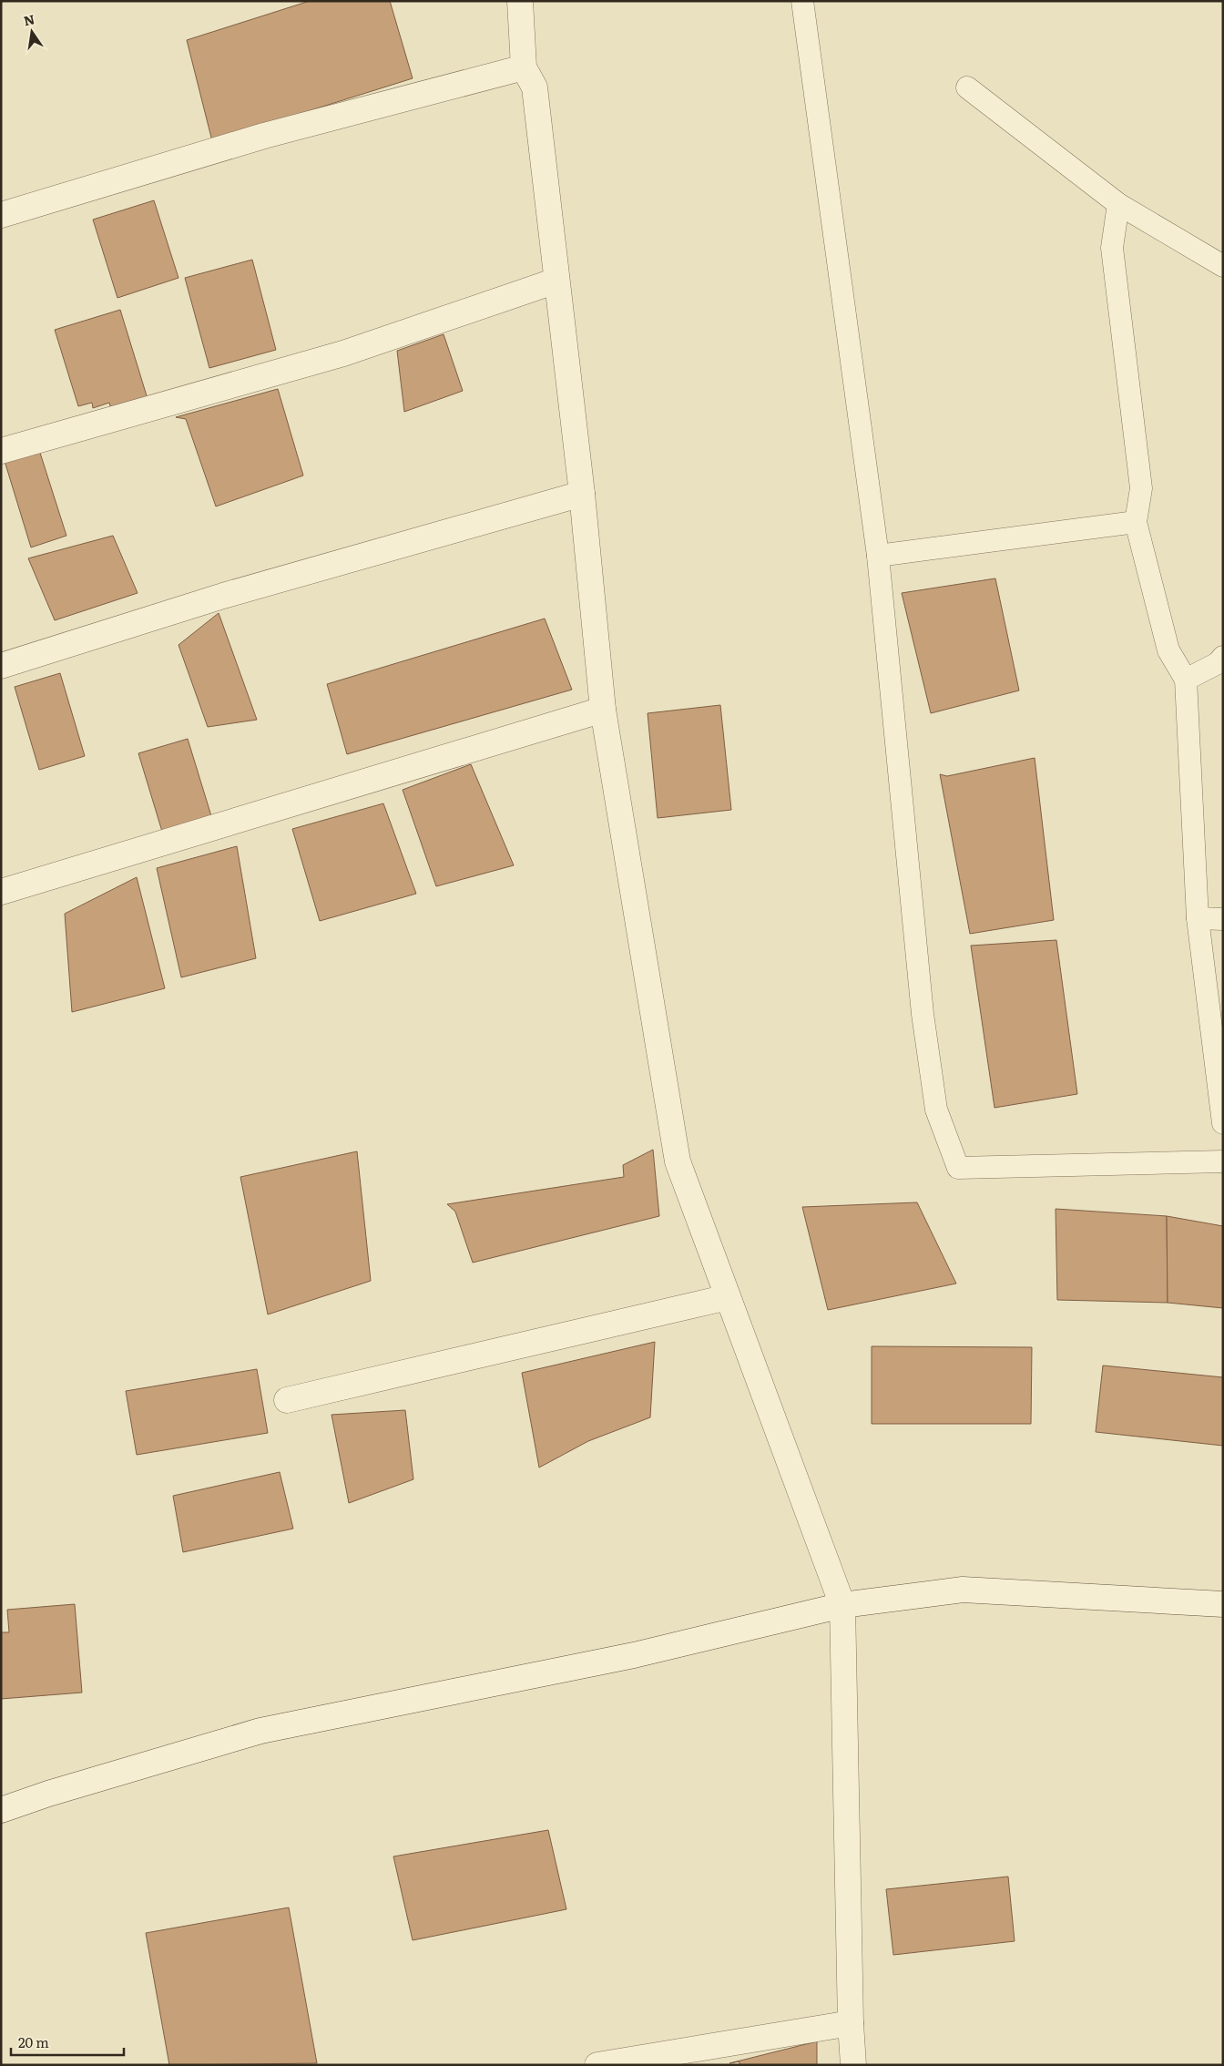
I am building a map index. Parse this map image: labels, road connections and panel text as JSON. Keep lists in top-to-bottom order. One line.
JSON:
{"scale_bar":"20 m","north":"top"}
